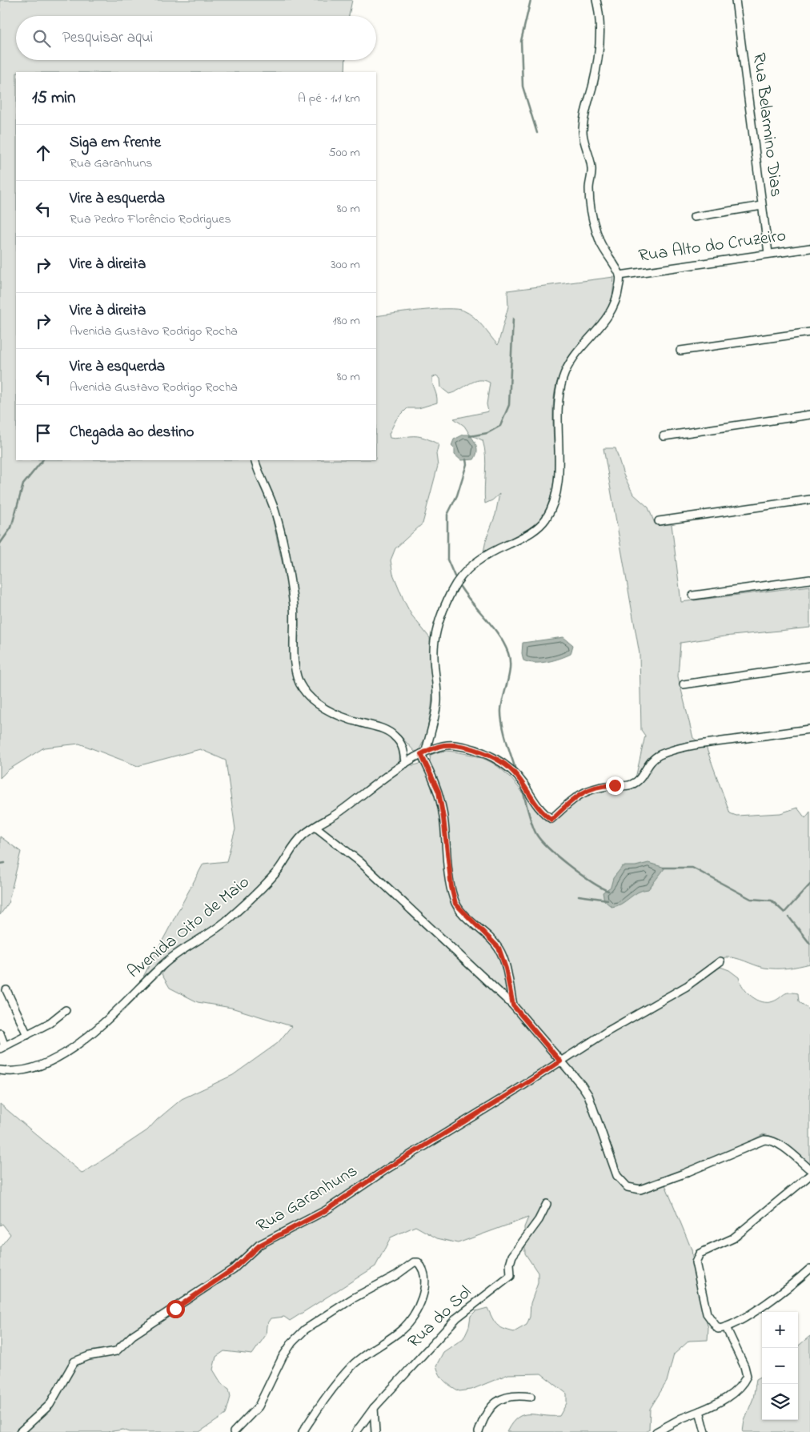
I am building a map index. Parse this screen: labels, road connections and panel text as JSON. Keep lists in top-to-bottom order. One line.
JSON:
{"streets":{"street":["Rua Belarmino Dias","Rua Alto do Cruzeiro","Avenida Oito de Maio","Rua Garanhuns","Rua do Sol"]},"crossings":[["Rua Belarmino Dias","Rua Alto do Cruzeiro"]],"page":{"search":"Pesquisar aqui","heading":["15 min","A pé · 1.1 km"],"list":[["Siga em frente","Rua Garanhuns","500 m"],["Vire à esquerda","Rua Pedro Florêncio Rodrigues","80 m"],["Vire à direita","300 m"],["Vire à direita","Avenida Gustavo Rodrigo Rocha","180 m"],["Vire à esquerda","Avenida Gustavo Rodrigo Rocha","80 m"],"Chegada ao destino"],"map_buttons":["+","−"]}}
